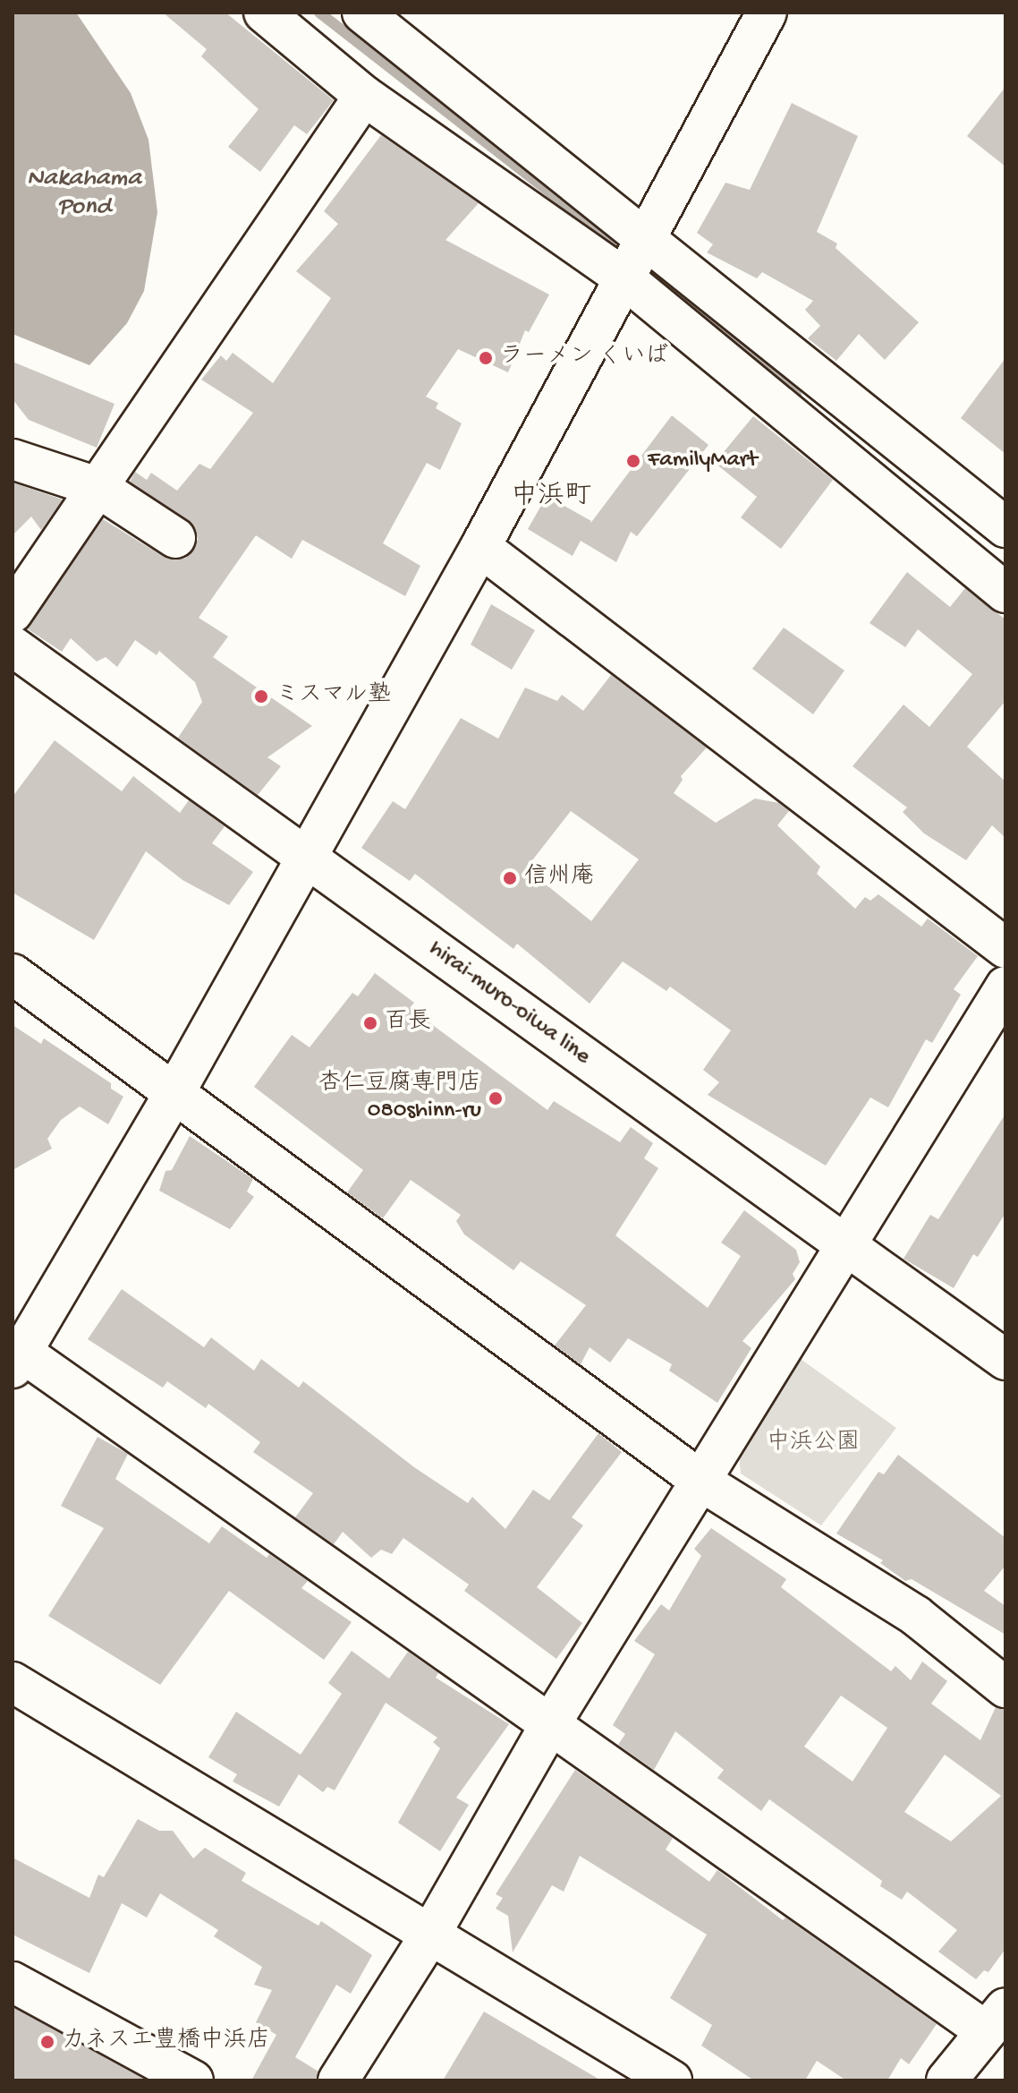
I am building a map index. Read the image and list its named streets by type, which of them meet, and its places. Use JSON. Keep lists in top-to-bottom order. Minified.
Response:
{"streets":{"street":["hirai-muro-oiwa line"]},"districts":["中浜町"],"water":["Nakahama Pond"],"parks":["中浜公園"],"places":["ラーメン くいば","FamilyMart","ミスマル塾","信州庵","百長","杏仁豆腐専門店 080shinn-ru","カネスエ豊橋中浜店"]}
